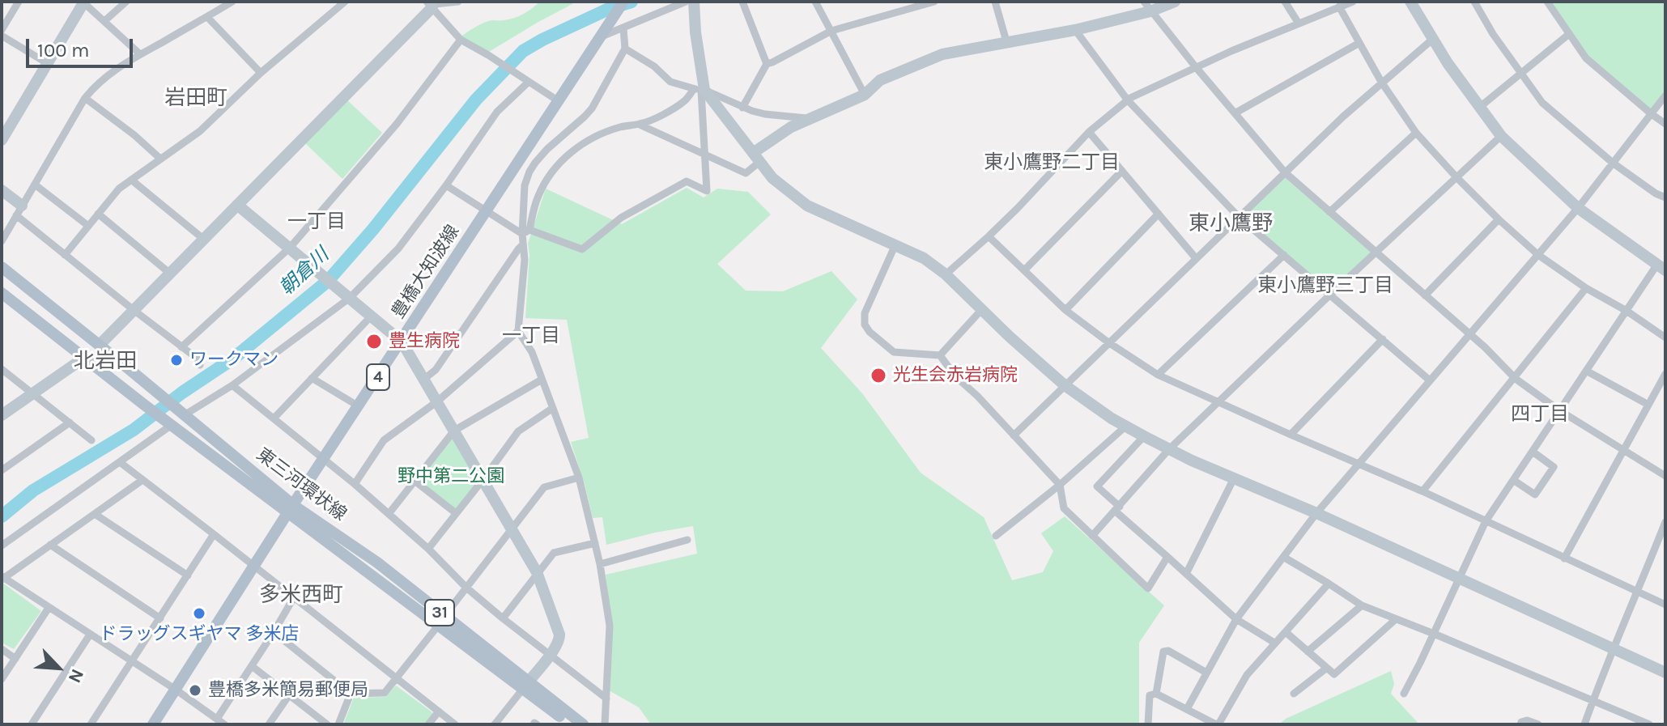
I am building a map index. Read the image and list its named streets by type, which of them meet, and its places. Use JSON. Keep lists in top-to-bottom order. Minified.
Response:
{"streets":{"main road":["豊橋大知波線","4","東三河環状線","31"]},"crossings":[["豊橋大知波線","東三河環状線"]],"districts":["岩田町","東小鷹野二丁目","一丁目","東小鷹野","東小鷹野三丁目","一丁目","北岩田","四丁目","多米西町"],"water":["朝倉川"],"parks":["野中第二公園"],"places":["豊生病院","ワークマン","光生会赤岩病院","ドラッグスギヤマ 多米店","豊橋多米簡易郵便局"],"scale_bar":"100 m","north":"bottom right"}
